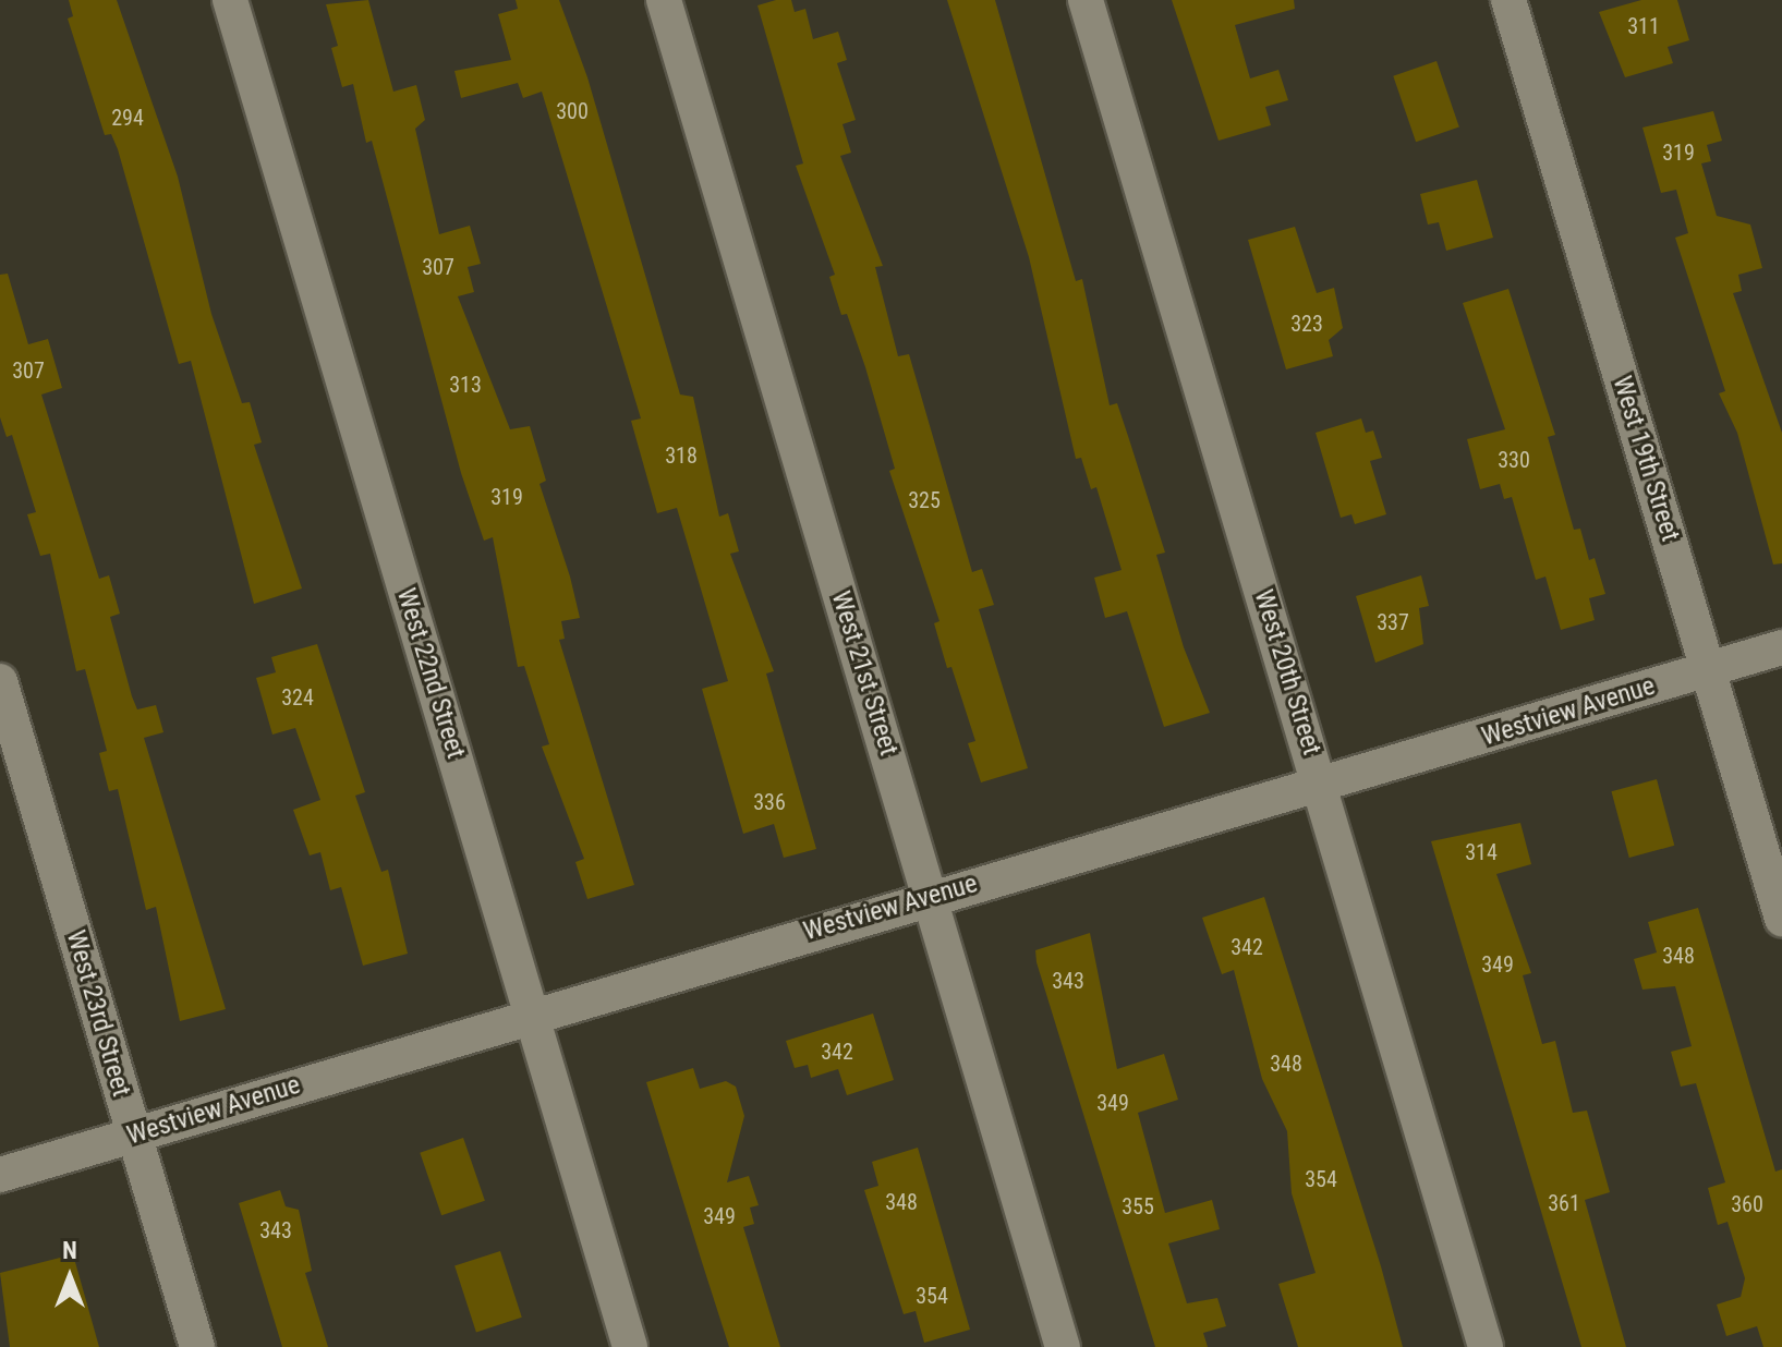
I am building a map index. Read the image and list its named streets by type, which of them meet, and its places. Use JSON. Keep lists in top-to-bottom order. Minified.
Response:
{"streets":{"street":["West 19th Street","West 20th Street","West 22nd Street","West 21st Street","Westview Avenue","West 23rd Street"]},"crossings":[["West 19th Street","Westview Avenue"],["West 20th Street","Westview Avenue"],["West 22nd Street","Westview Avenue"],["West 21st Street","Westview Avenue"],["Westview Avenue","West 23rd Street"]],"house_numbers":["311","300","294","319","307","323","307","313","318","330","319","325","337","324","336","314","342","348","349","343","342","348","349","354","348","361","360","355","349","343","354"],"north":"top"}
